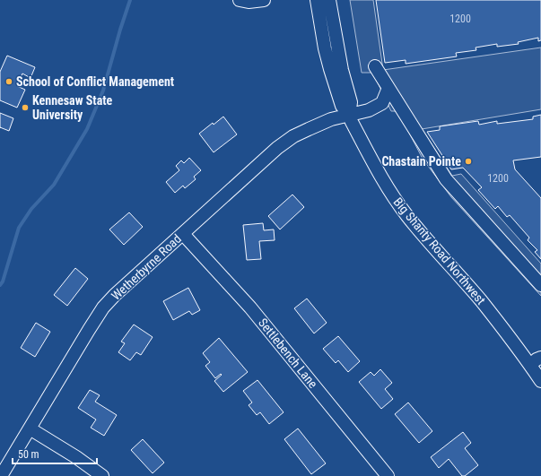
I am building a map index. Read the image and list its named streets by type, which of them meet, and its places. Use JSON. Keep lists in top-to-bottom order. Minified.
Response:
{"streets":{"street":["Big Shanty Road Northwest","Wetherbyrne Road","Settlebench Lane"]},"crossings":[["Big Shanty Road Northwest","Wetherbyrne Road"],["Wetherbyrne Road","Settlebench Lane"]],"places":["School of Conflict Management","Kennesaw State University","Chastain Pointe"],"house_numbers":["1200","1200"],"scale_bar":"50 m"}
